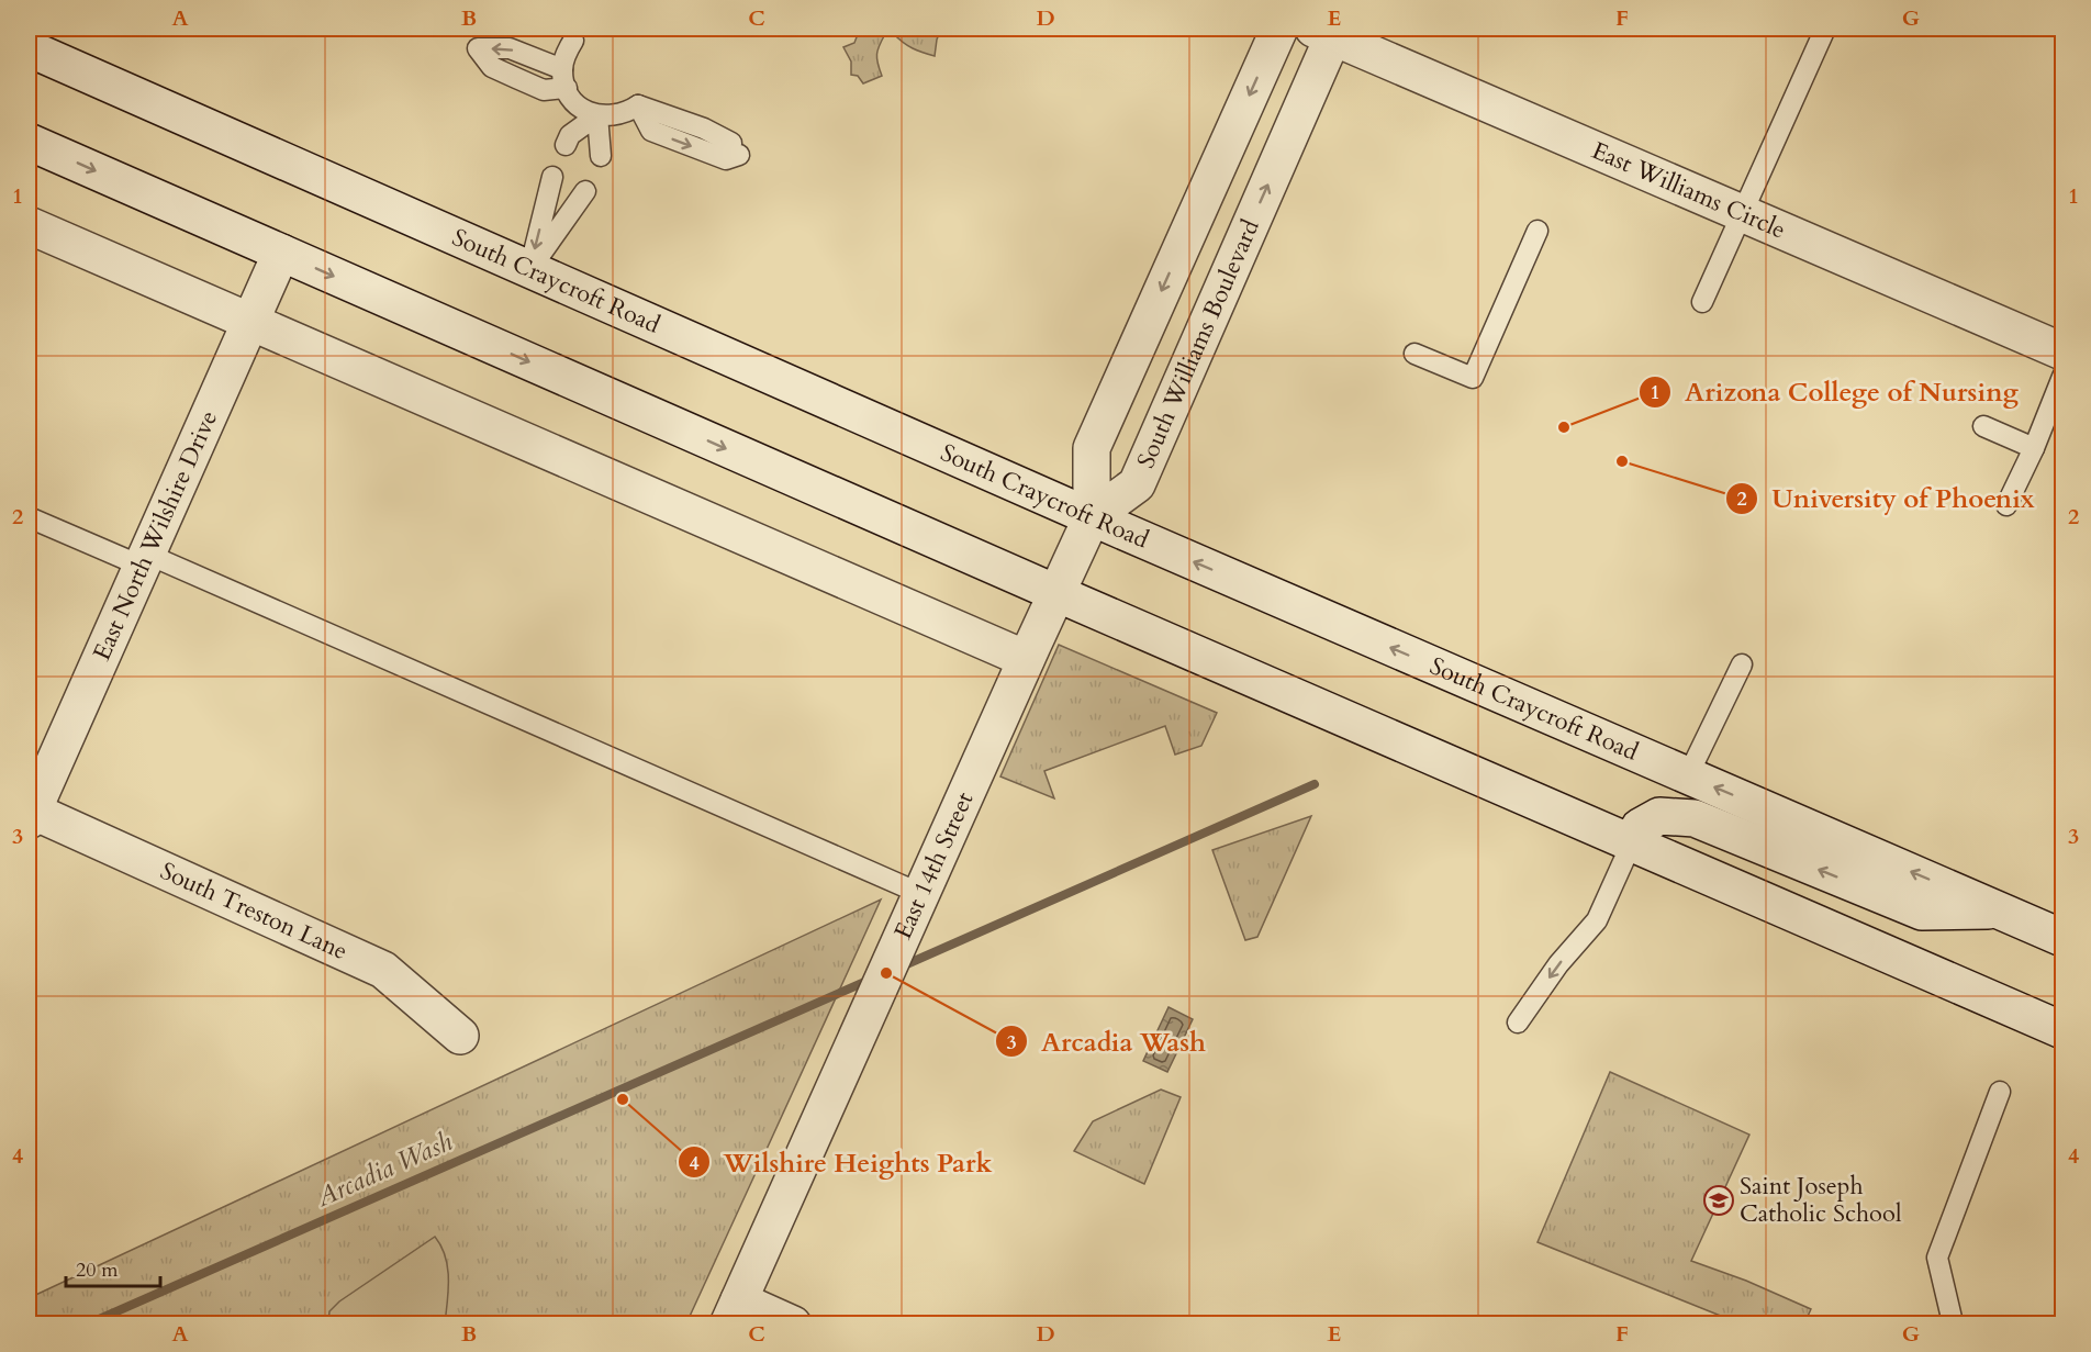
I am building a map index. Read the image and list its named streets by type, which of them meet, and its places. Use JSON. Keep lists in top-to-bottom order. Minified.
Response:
{"streets":{"street":["East Williams Circle","South Craycroft Road","South Williams Boulevard","East North Wilshire Drive","East 14th Street","South Treston Lane"]},"crossings":[["East Williams Circle","South Williams Boulevard"],["South Craycroft Road","South Williams Boulevard"],["South Craycroft Road","East 14th Street"],["South Williams Boulevard","East 14th Street"],["East North Wilshire Drive","South Treston Lane"]],"water":["Arcadia Wash"],"places":{"other":["Arizona College of Nursing","University of Phoenix","Arcadia Wash","Wilshire Heights Park"],"school or university":["Saint Joseph Catholic School"]},"scale_bar":"20 m","grid":{"columns":["A","B","C","D","E","F","G"],"rows":["1","2","3","4"]}}
